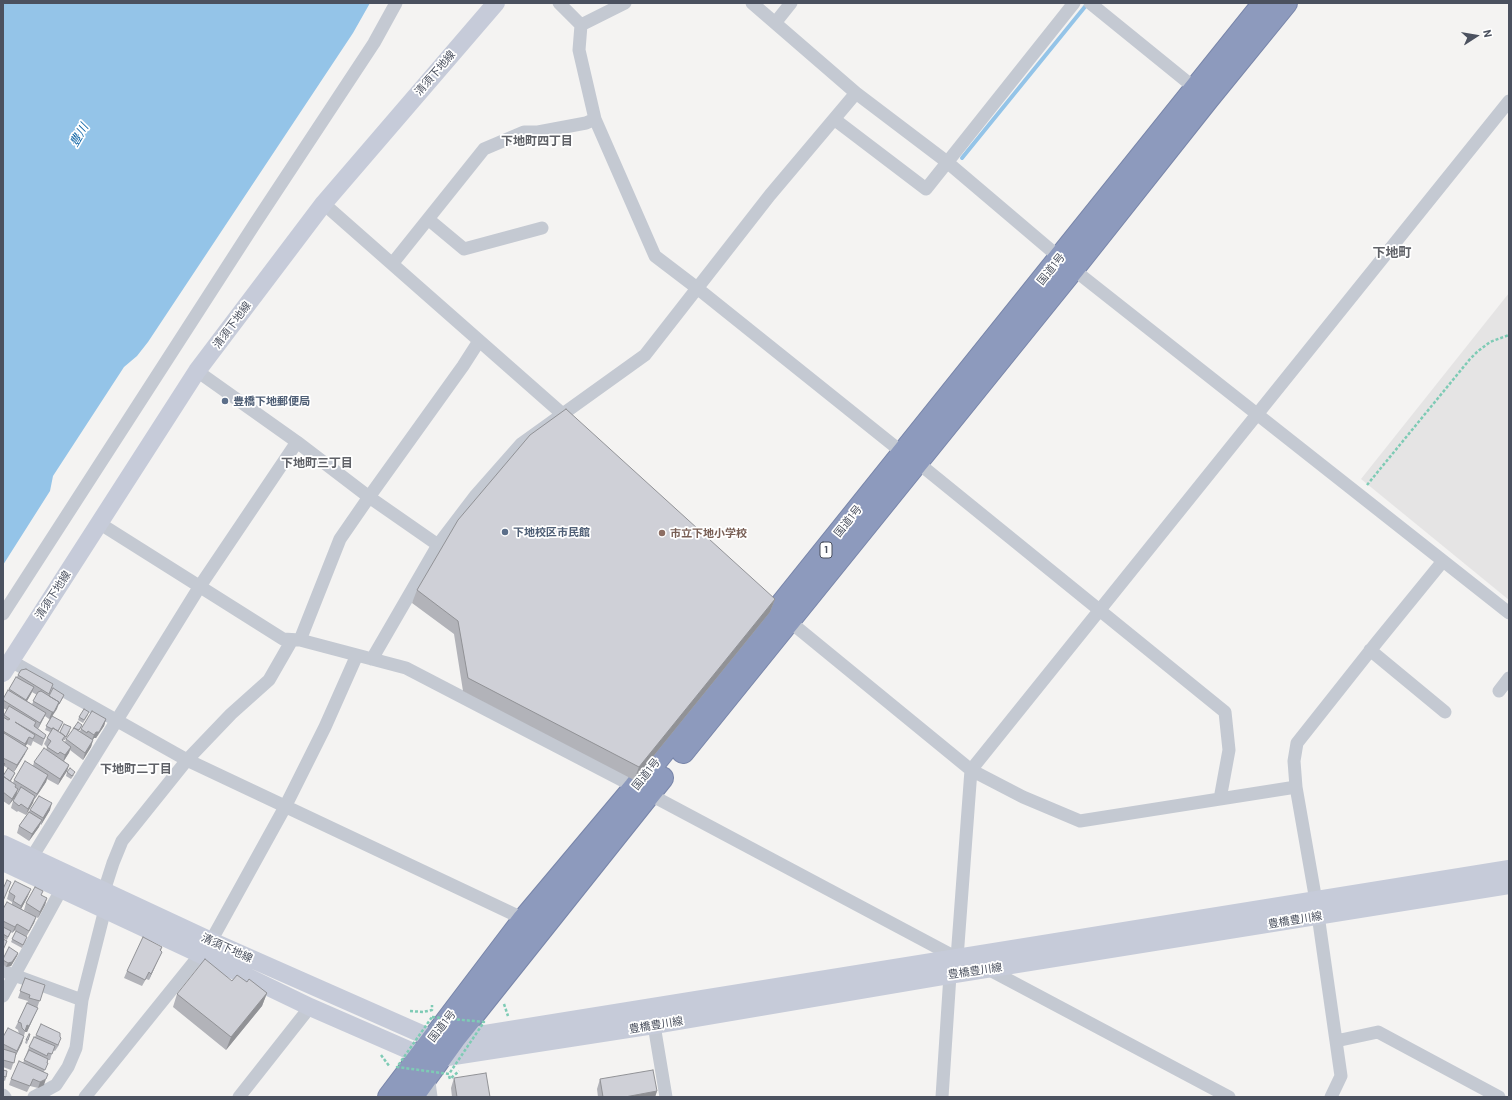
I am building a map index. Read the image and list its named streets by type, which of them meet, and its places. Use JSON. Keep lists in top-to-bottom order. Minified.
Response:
{"streets":{"highway":["国道1号","1"],"main road":["清須下地線","豊橋豊川線"]},"crossings":[["清須下地線","国道1号"],["清須下地線","豊橋豊川線"],["国道1号","豊橋豊川線"]],"districts":["下地町四丁目","下地町","下地町三丁目","下地町二丁目"],"water":["豊川"],"places":["豊橋下地郵便局","下地校区市民館","市立下地小学校"],"north":"right"}
